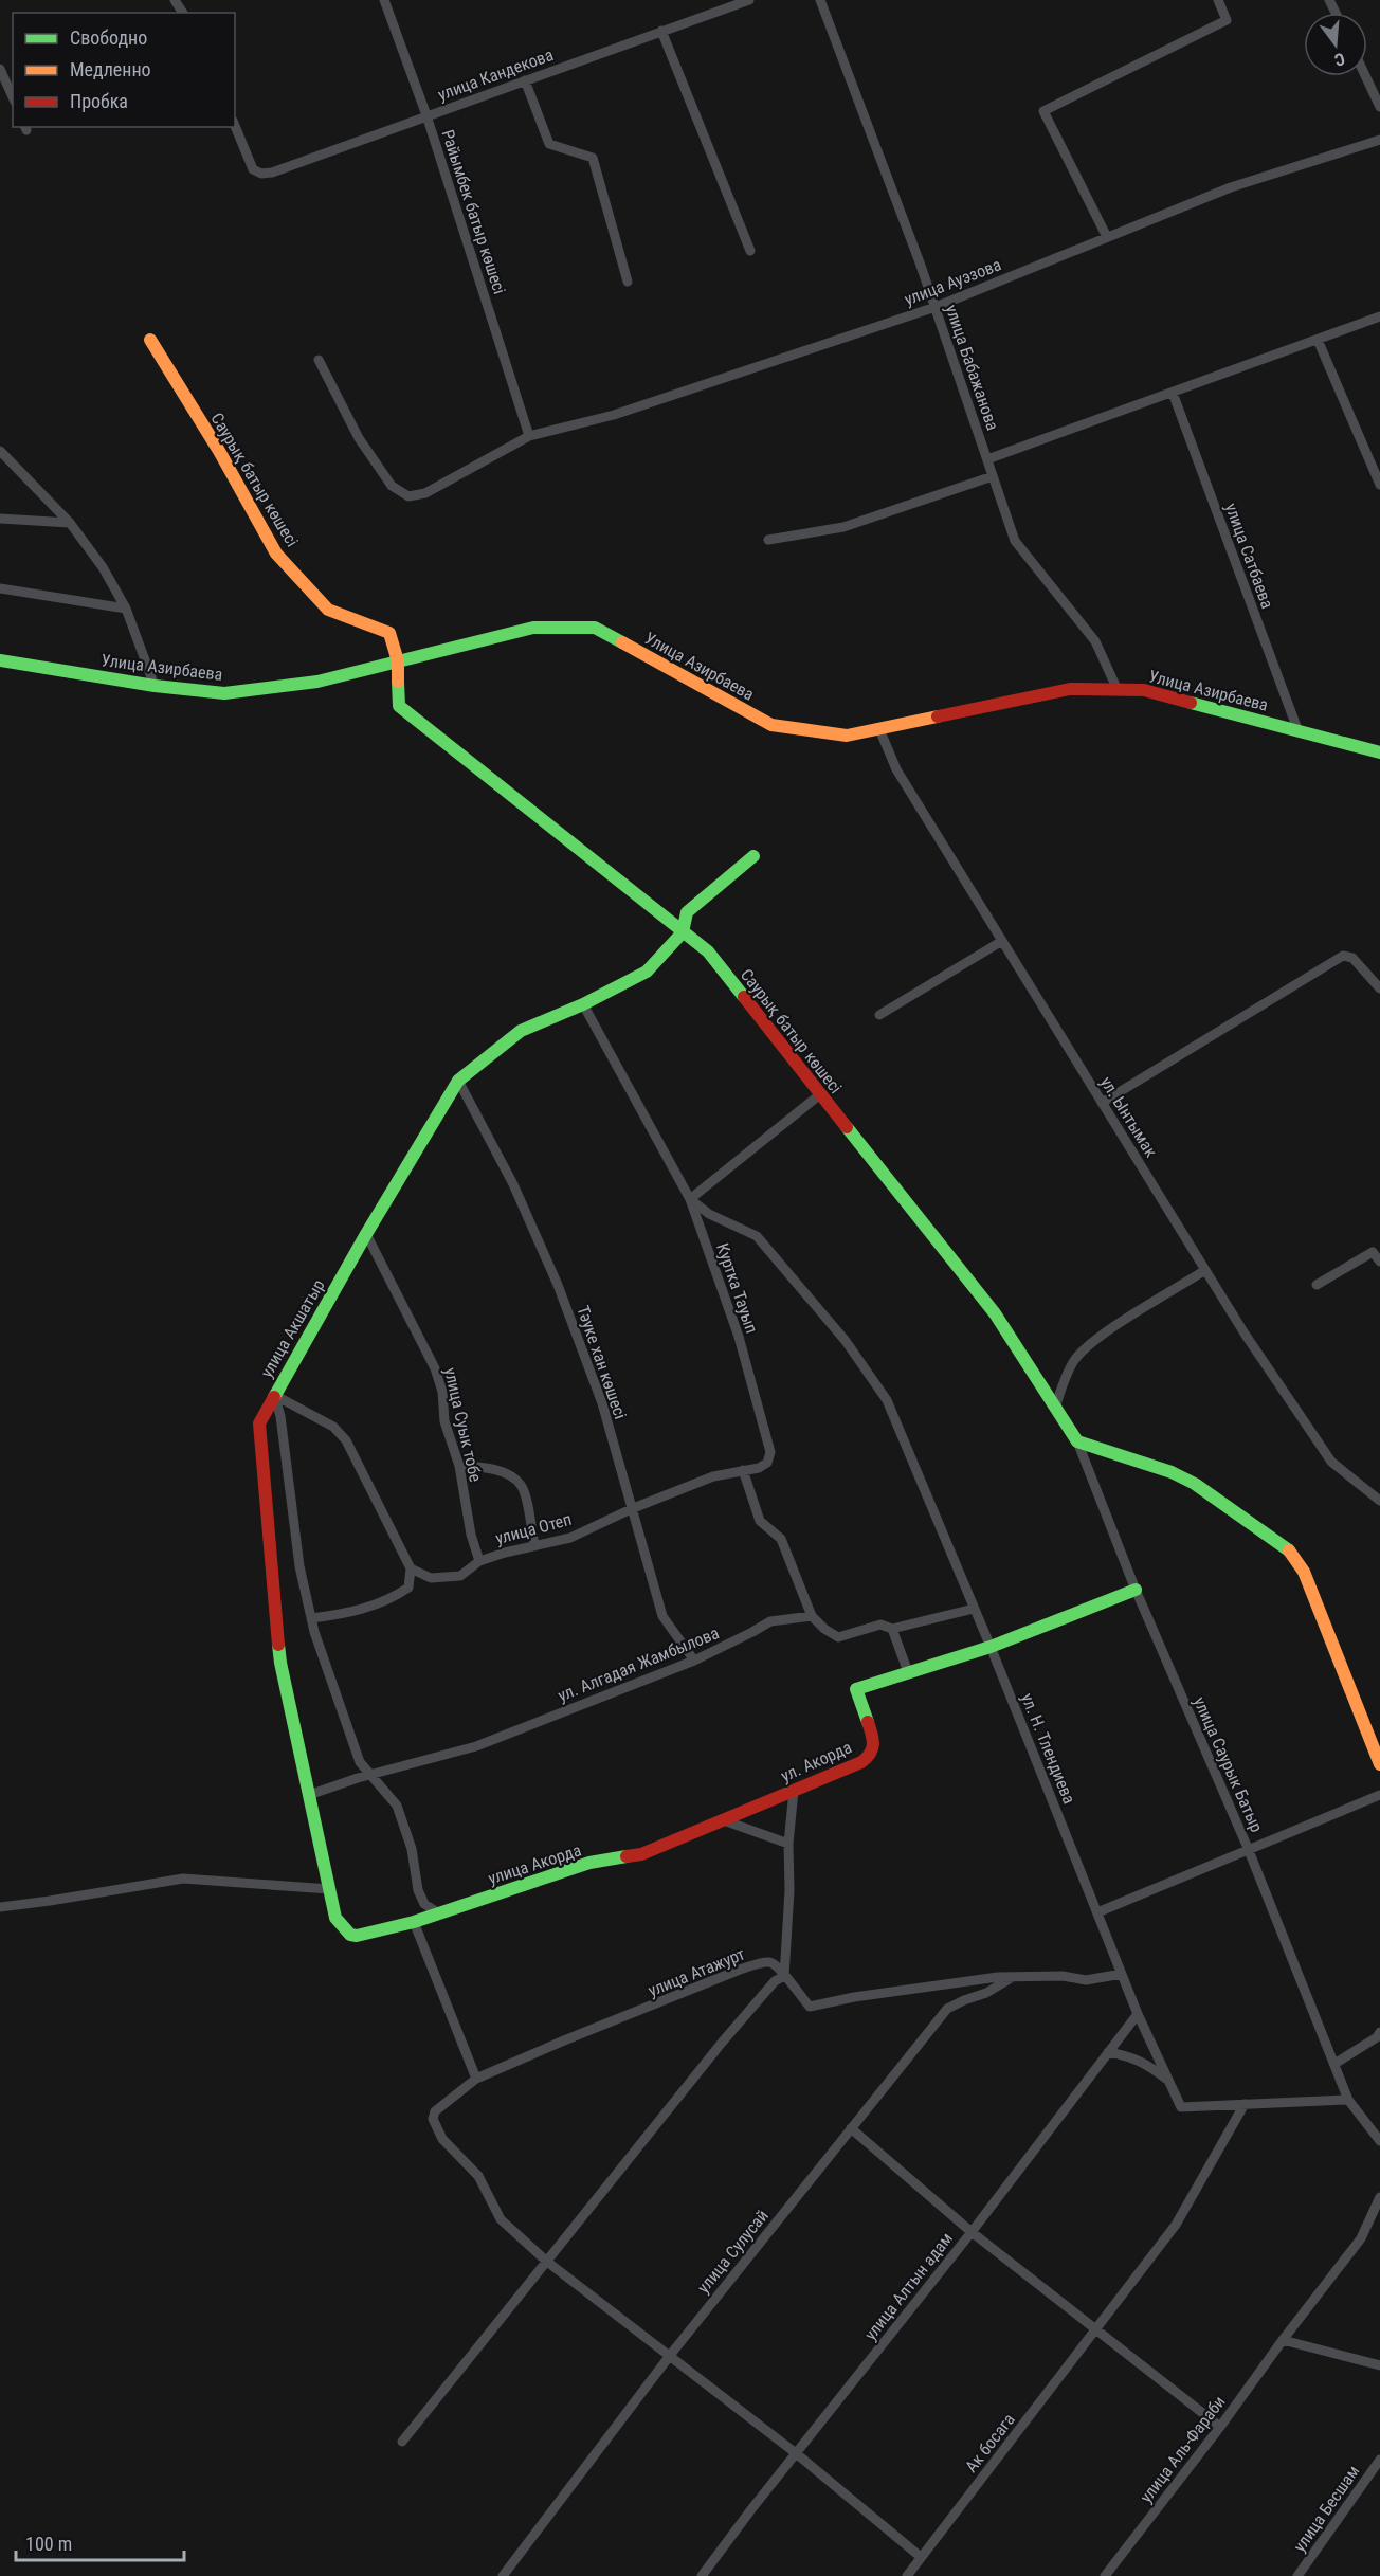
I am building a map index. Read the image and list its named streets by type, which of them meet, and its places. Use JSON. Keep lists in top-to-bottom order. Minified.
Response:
{"streets":{"street":["улица Кандекова","Райымбек батыр көшесі","улица Ауэзова","улица Бабажанова","Саурық батыр көшесі","улица Сатбаева","Улица Азирбаева","ул. Ынтымак","Куртка Тауып","улица Акшатыр","Тәуке хан көшесі","улица Суык тобе","улица Отеп","ул. Алгадая Жамбылова","ул. Н. Тлендиева","ул. Акорда","улица Саурык Батыр","улица Акорда","улица Атажурт","улица Сулусай","улица Алтын адам","Ак босага","улица Аль-Фараби","улица Бесшам"]},"crossings":[["улица Кандекова","Райымбек батыр көшесі"],["Райымбек батыр көшесі","улица Ауэзова"],["улица Ауэзова","улица Бабажанова"],["улица Бабажанова","Улица Азирбаева"],["Саурық батыр көшесі","Улица Азирбаева"],["Саурық батыр көшесі","улица Акшатыр"],["Саурық батыр көшесі","улица Саурык Батыр"],["улица Сатбаева","Улица Азирбаева"],["Улица Азирбаева","ул. Ынтымак"],["Куртка Тауып","улица Акшатыр"],["Куртка Тауып","Тәуке хан көшесі"],["Куртка Тауып","улица Отеп"],["Куртка Тауып","ул. Н. Тлендиева"],["улица Акшатыр","Тәуке хан көшесі"],["улица Акшатыр","улица Суык тобе"],["улица Акшатыр","ул. Алгадая Жамбылова"],["улица Акшатыр","улица Акорда"],["Тәуке хан көшесі","улица Отеп"],["Тәуке хан көшесі","ул. Алгадая Жамбылова"],["улица Суык тобе","улица Отеп"],["ул. Н. Тлендиева","ул. Акорда"],["ул. Н. Тлендиева","улица Атажурт"],["ул. Н. Тлендиева","улица Алтын адам"],["ул. Н. Тлендиева","Ак босага"],["ул. Акорда","улица Саурык Батыр"],["ул. Акорда","улица Акорда"],["улица Атажурт","улица Сулусай"]],"legend":["Свободно","Медленно","Пробка"],"scale_bar":"100 m","north":"bottom"}
